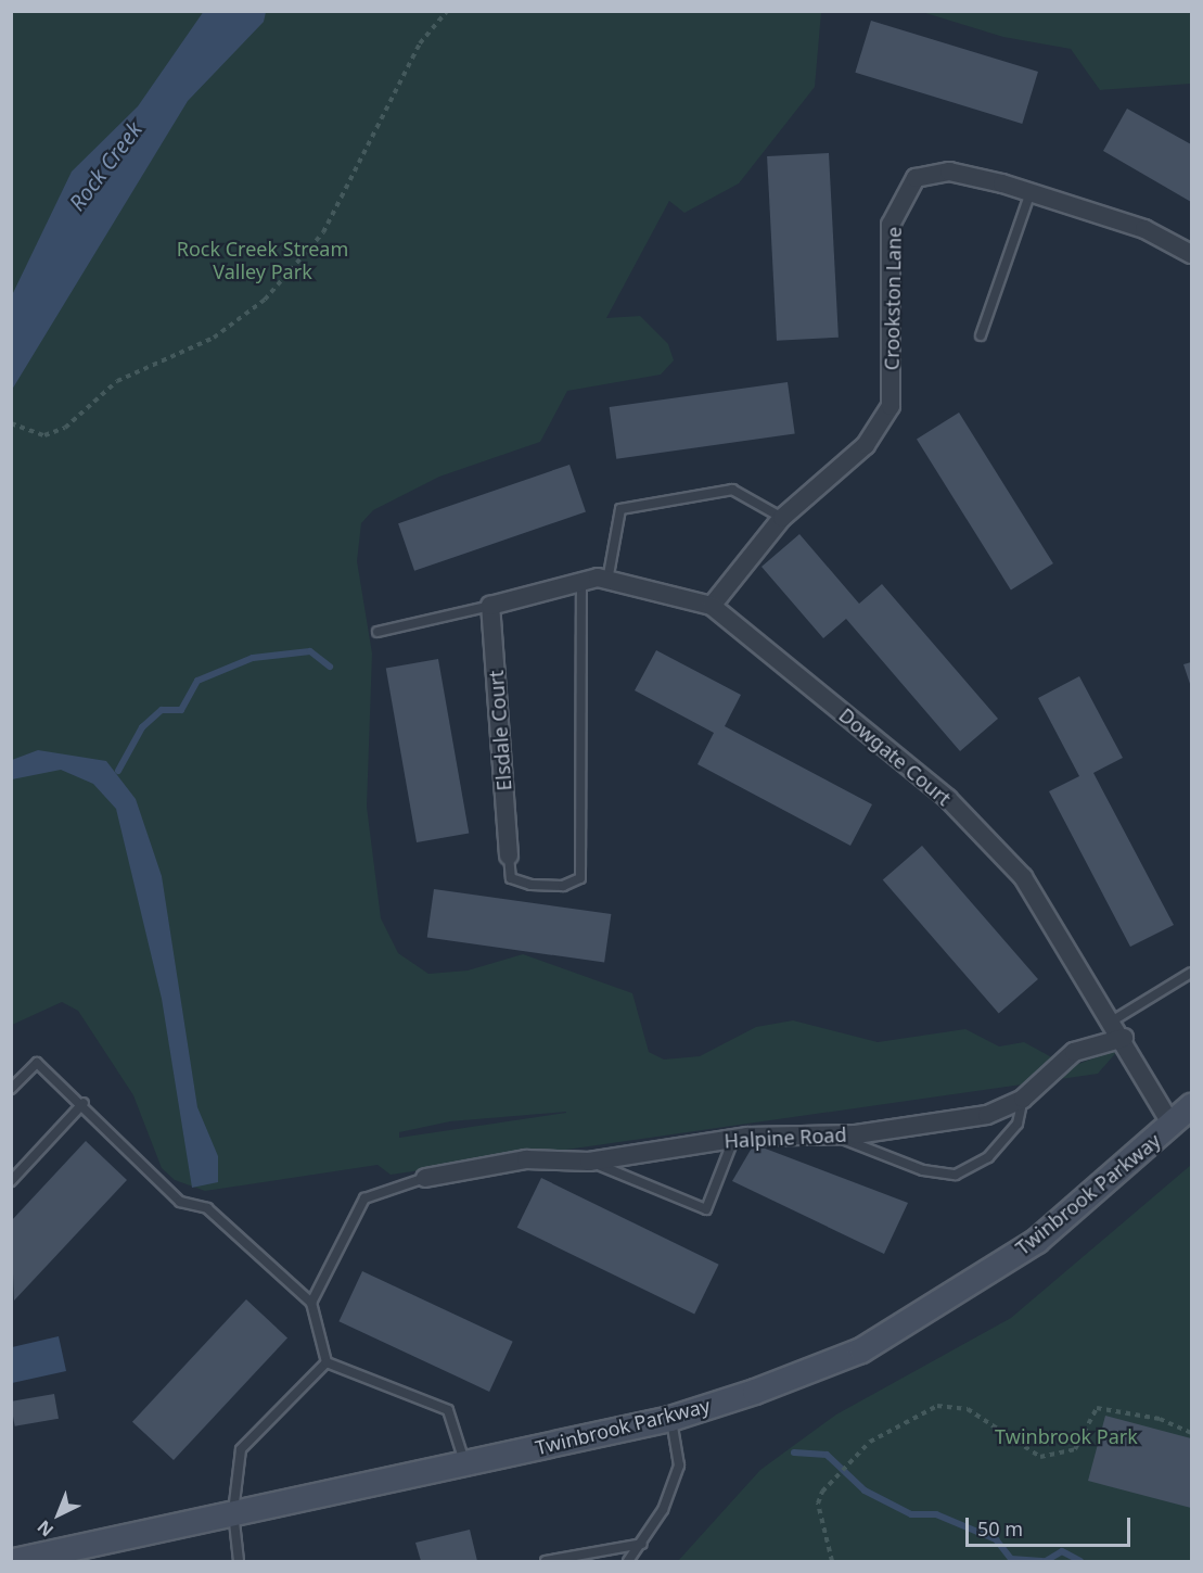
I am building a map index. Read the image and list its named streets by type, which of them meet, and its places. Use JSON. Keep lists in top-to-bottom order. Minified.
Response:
{"streets":{"main road":["Twinbrook Parkway"],"street":["Crookston Lane","Elsdale Court","Dowgate Court","Halpine Road"]},"crossings":[["Crookston Lane","Dowgate Court"],["Elsdale Court","Dowgate Court"],["Dowgate Court","Halpine Road"],["Dowgate Court","Twinbrook Parkway"]],"water":["Rock Creek"],"parks":["Rock Creek Stream Valley Park","Twinbrook Park"],"scale_bar":"50 m","north":"bottom left"}
